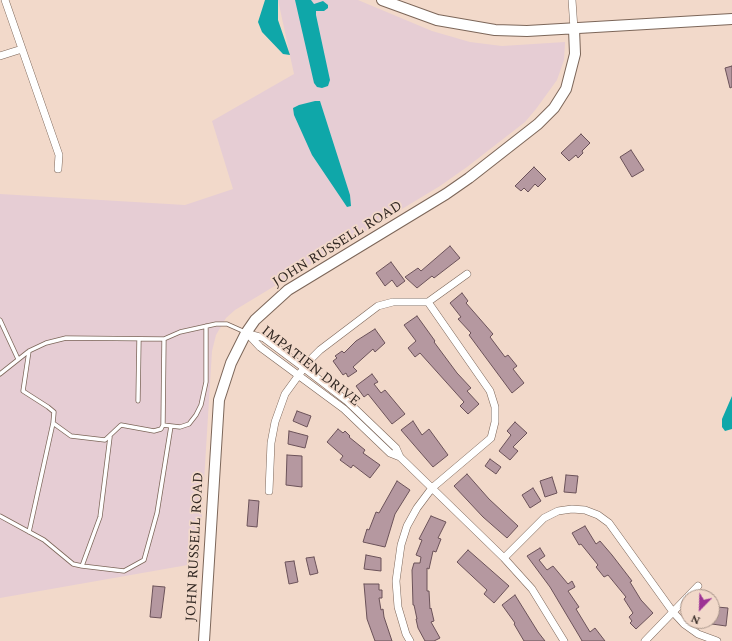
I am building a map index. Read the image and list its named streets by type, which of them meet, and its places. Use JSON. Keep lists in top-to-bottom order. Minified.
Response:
{"streets":{"street":["JOHN RUSSELL ROAD","IMPATIEN DRIVE"]},"crossings":[["JOHN RUSSELL ROAD","IMPATIEN DRIVE"]],"north":"bottom left"}
